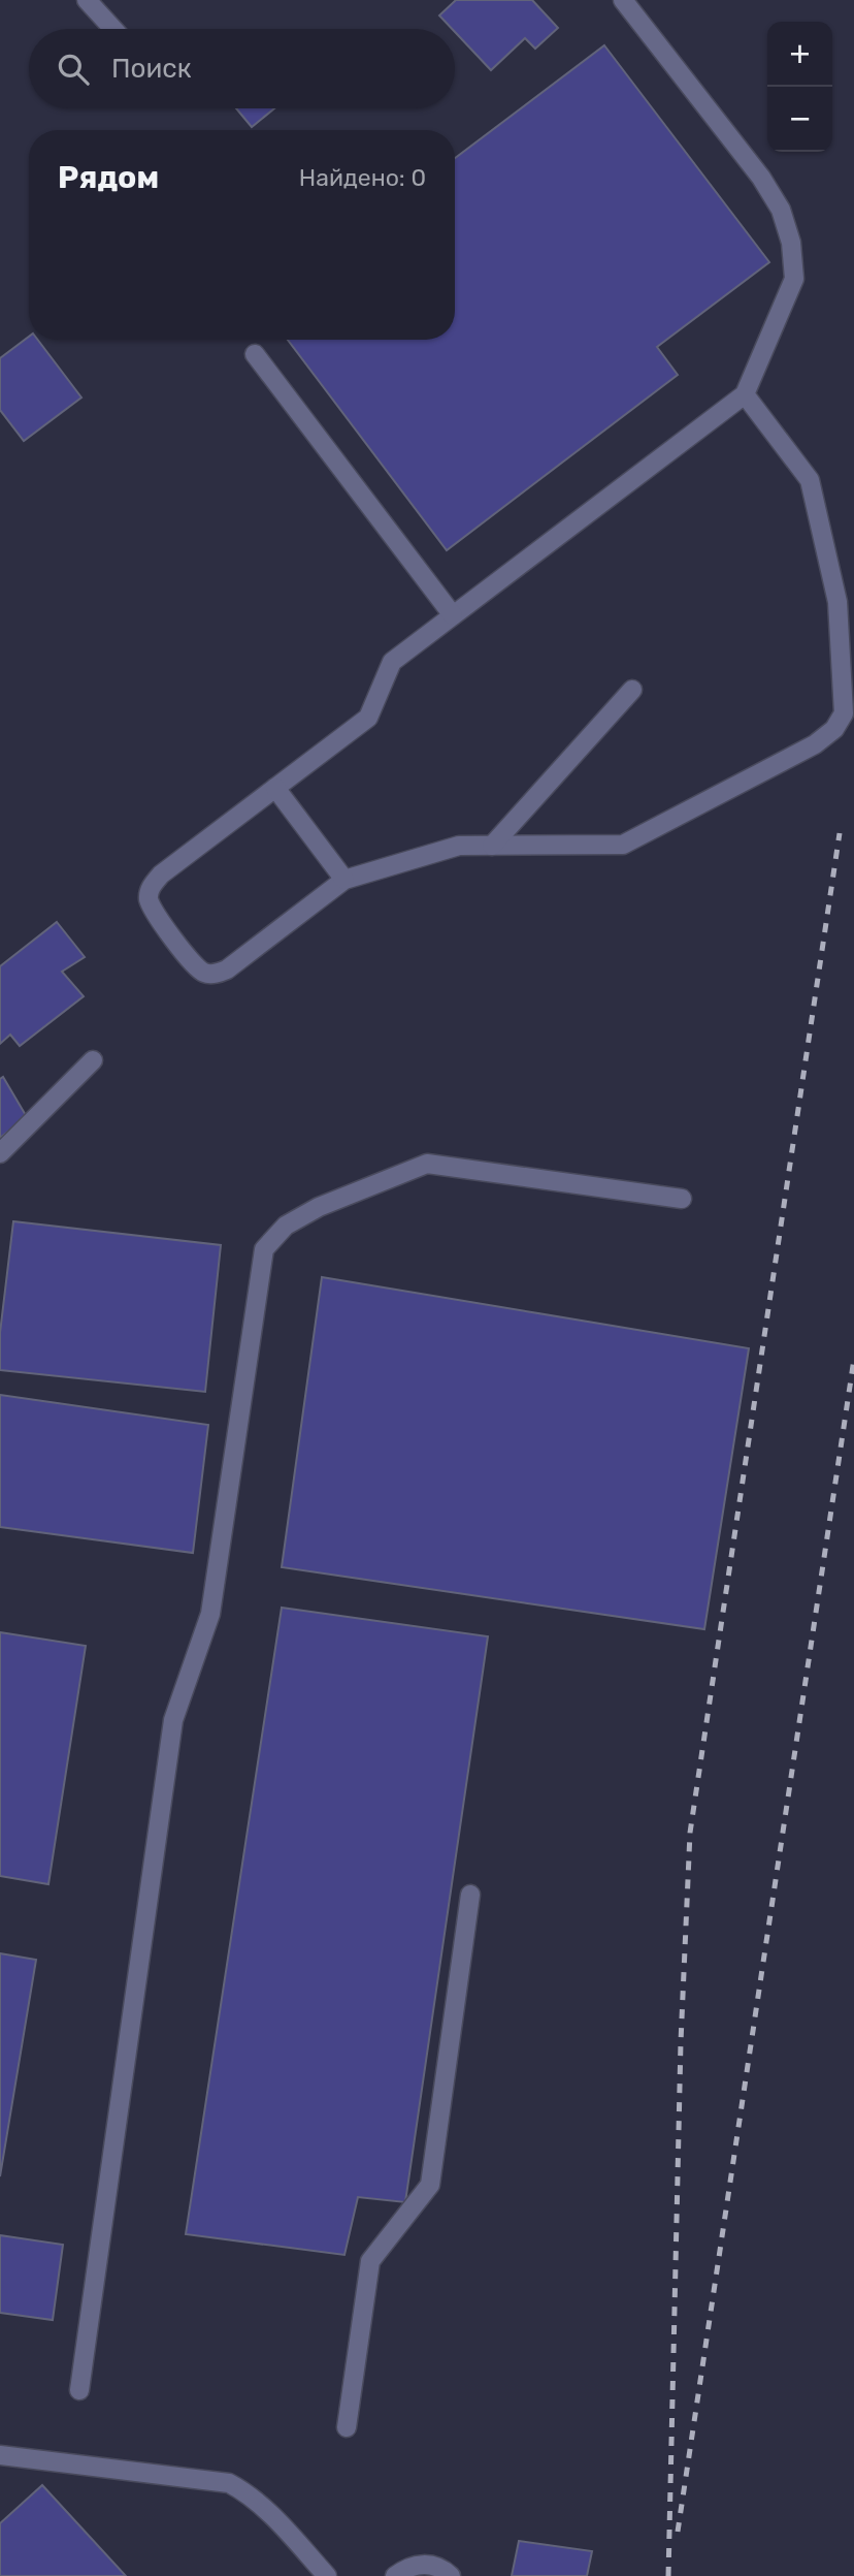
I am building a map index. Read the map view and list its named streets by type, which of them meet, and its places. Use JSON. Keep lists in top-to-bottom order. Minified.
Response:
{"page":{"map_buttons":["+","−"],"search":"Поиск","heading":["Рядом","Найдено: 0"]}}
